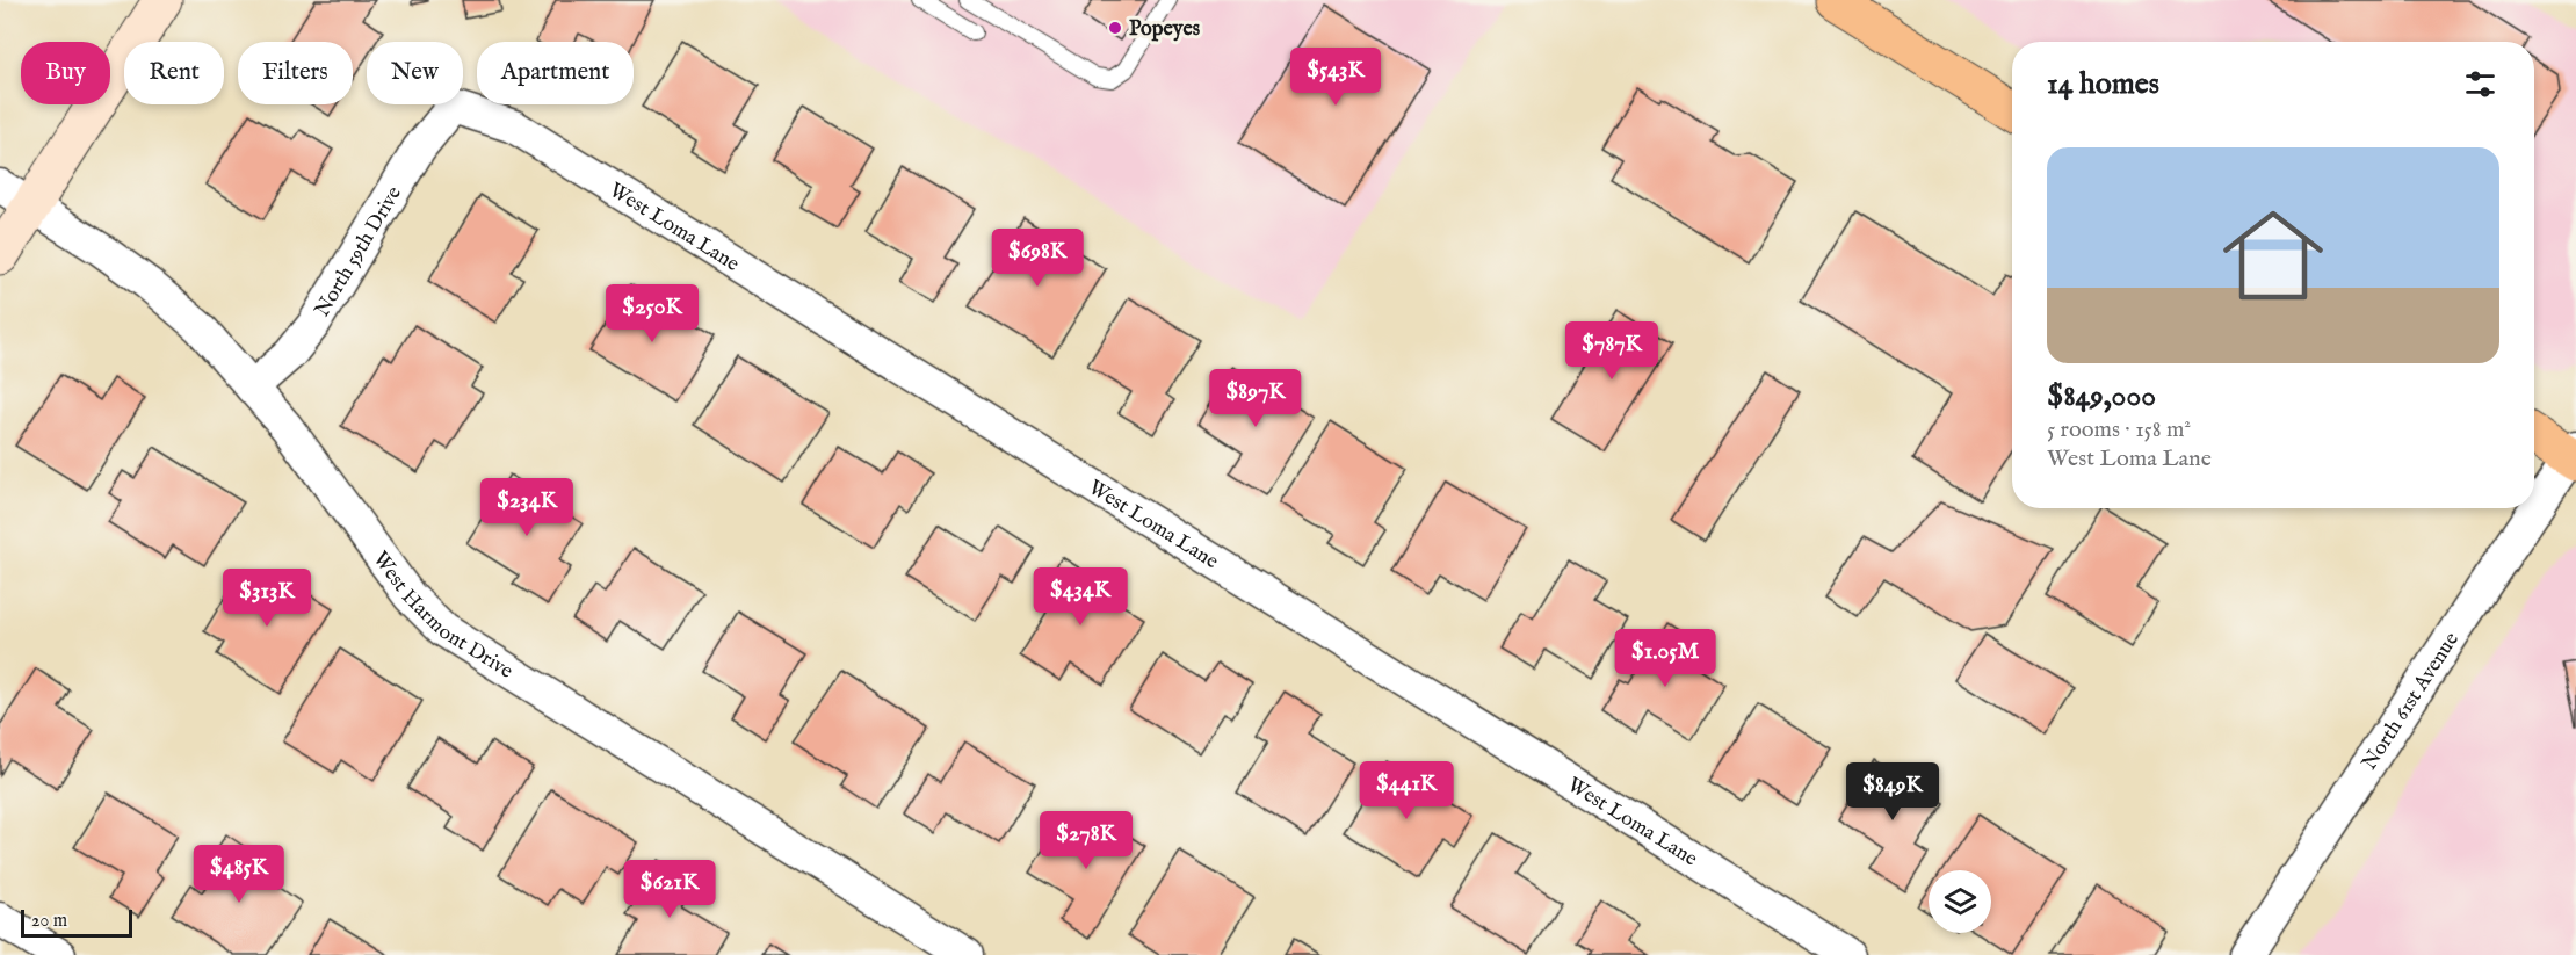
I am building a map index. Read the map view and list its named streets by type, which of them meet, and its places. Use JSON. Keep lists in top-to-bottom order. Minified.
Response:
{"streets":{"street":["West Loma Lane","North 59th Drive","West Harmont Drive","North 61st Avenue"]},"crossings":[["West Loma Lane","North 59th Drive"],["North 59th Drive","West Harmont Drive"]],"places":["Popeyes"],"scale_bar":"20 m","page":{"chip":["Buy","Rent","Filters","New","Apartment"],"heading":"14 homes","price":["$543K","$698K","$250K","$787K","$897K","$234K","$434K","$313K","$1.05M","$441K","$849K","$278K","$485K","$621K"],"list":[{"name":"$849,000","note":"5 rooms · 158 m² · West Loma Lane"}],"scale":"20 m"}}
